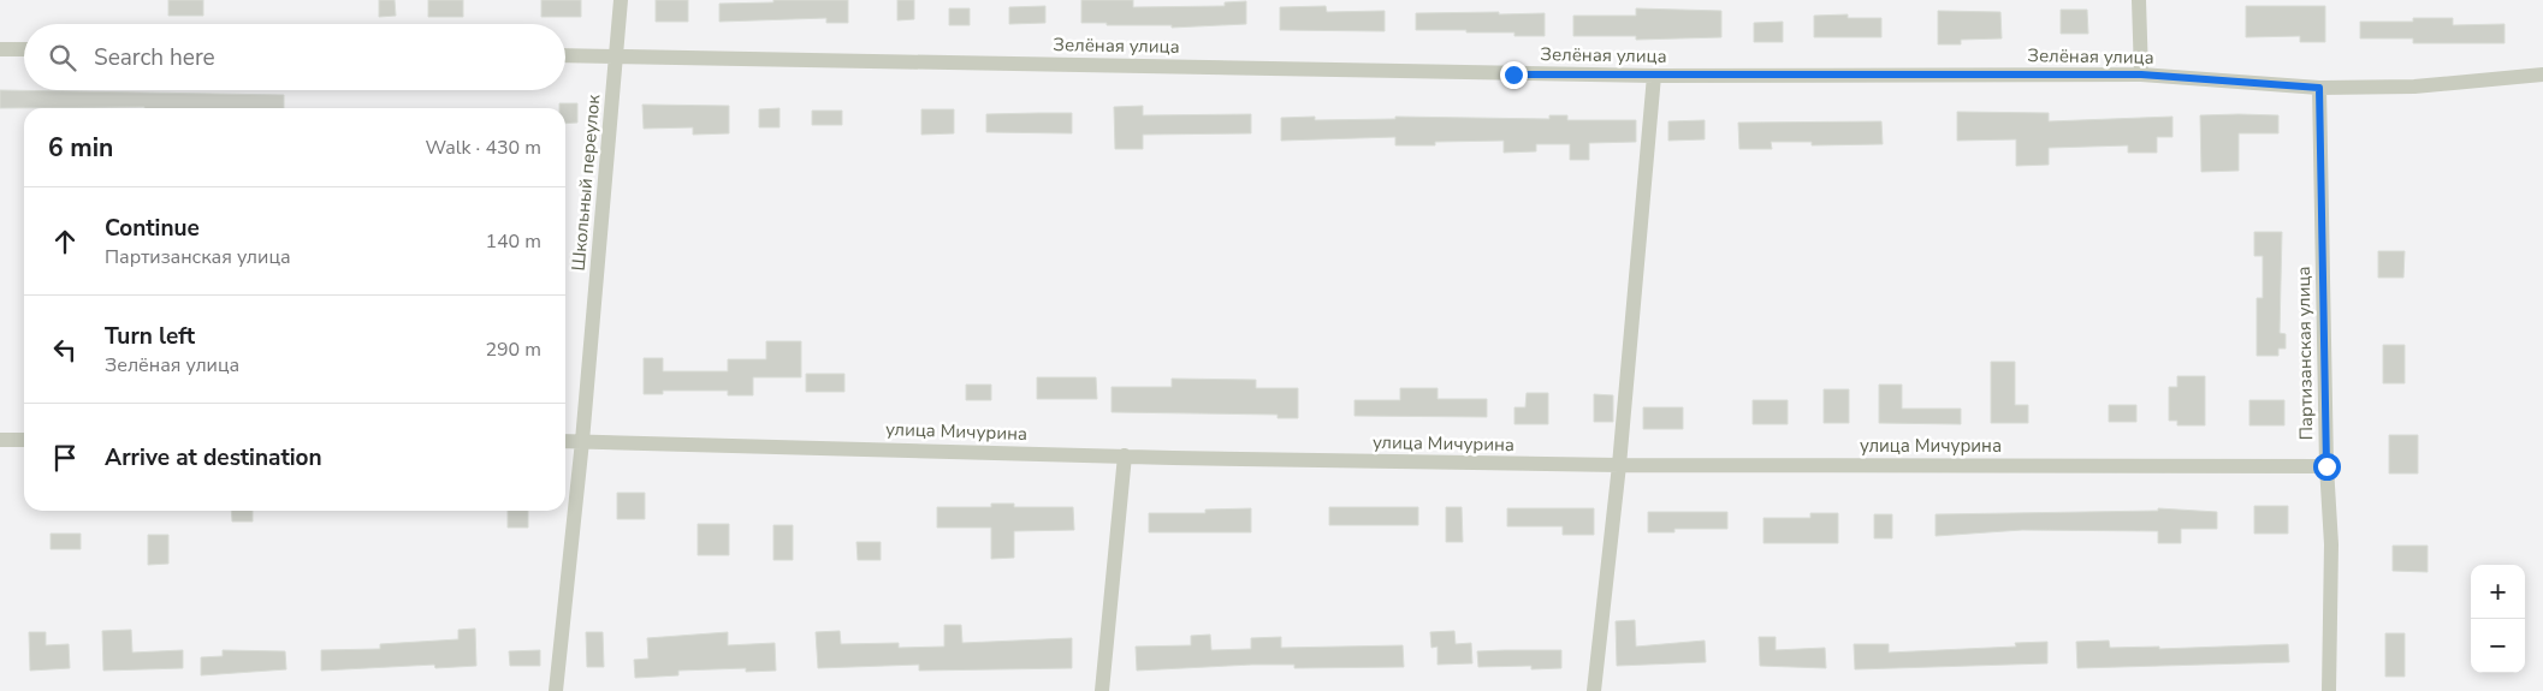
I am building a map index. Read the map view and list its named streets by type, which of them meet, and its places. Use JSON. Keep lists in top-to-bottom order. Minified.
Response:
{"streets":{"street":["Зелёная улица","Школьный переулок","Партизанская улица","улица Мичурина"]},"crossings":[["Зелёная улица","Школьный переулок"],["Зелёная улица","Партизанская улица"],["Школьный переулок","улица Мичурина"],["Партизанская улица","улица Мичурина"]],"page":{"search":"Search here","heading":["6 min","Walk · 430 m"],"list":[["Continue","Партизанская улица","140 m"],["Turn left","Зелёная улица","290 m"],"Arrive at destination"],"map_buttons":["+","−"]}}
